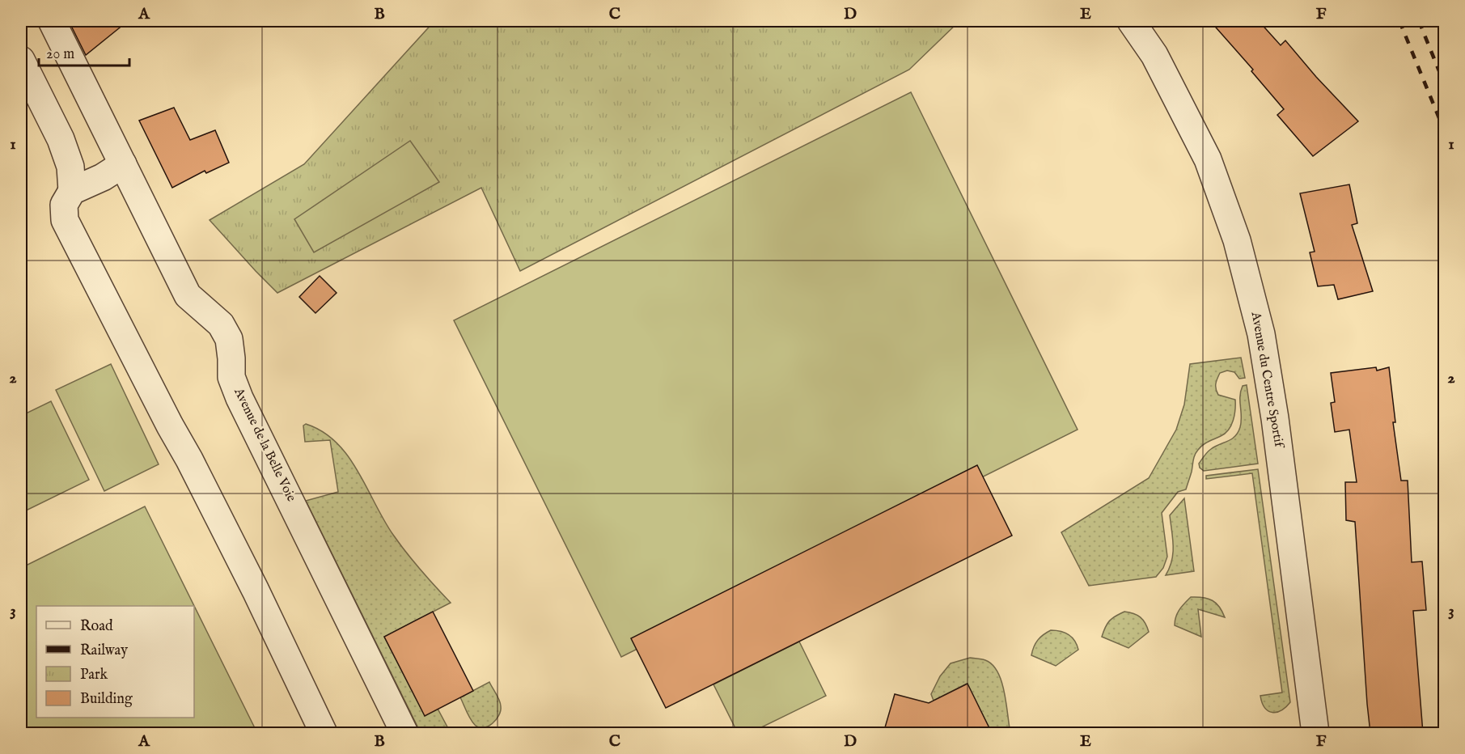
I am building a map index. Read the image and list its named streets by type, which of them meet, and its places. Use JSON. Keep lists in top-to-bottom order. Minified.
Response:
{"streets":{"street":["Avenue du Centre Sportif","Avenue de la Belle Voie"]},"legend":["Road","Railway","Park","Building"],"scale_bar":"20 m","grid":{"columns":["A","B","C","D","E","F"],"rows":["1","2","3"]}}
